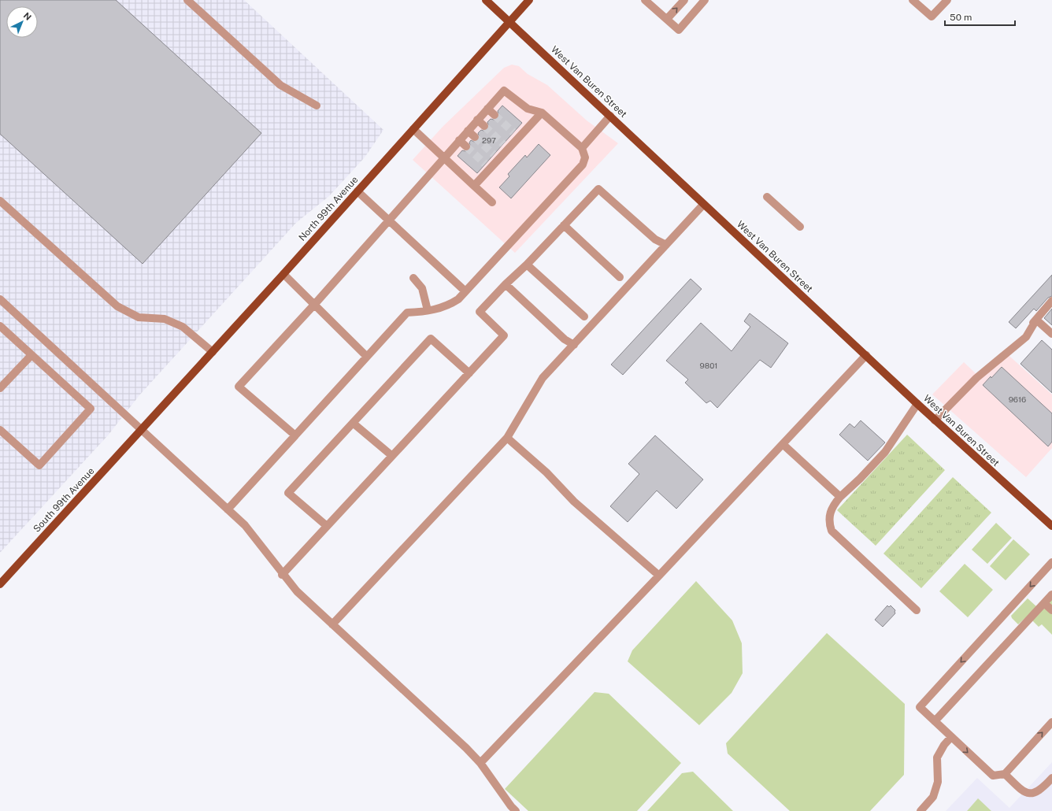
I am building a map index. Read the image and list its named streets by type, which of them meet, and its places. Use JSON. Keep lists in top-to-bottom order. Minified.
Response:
{"streets":{"main road":["West Van Buren Street","North 99th Avenue","South 99th Avenue"]},"crossings":[["West Van Buren Street","North 99th Avenue"],["North 99th Avenue","South 99th Avenue"]],"house_numbers":["297","9801","9616"],"scale_bar":"50 m","north":"top right"}
